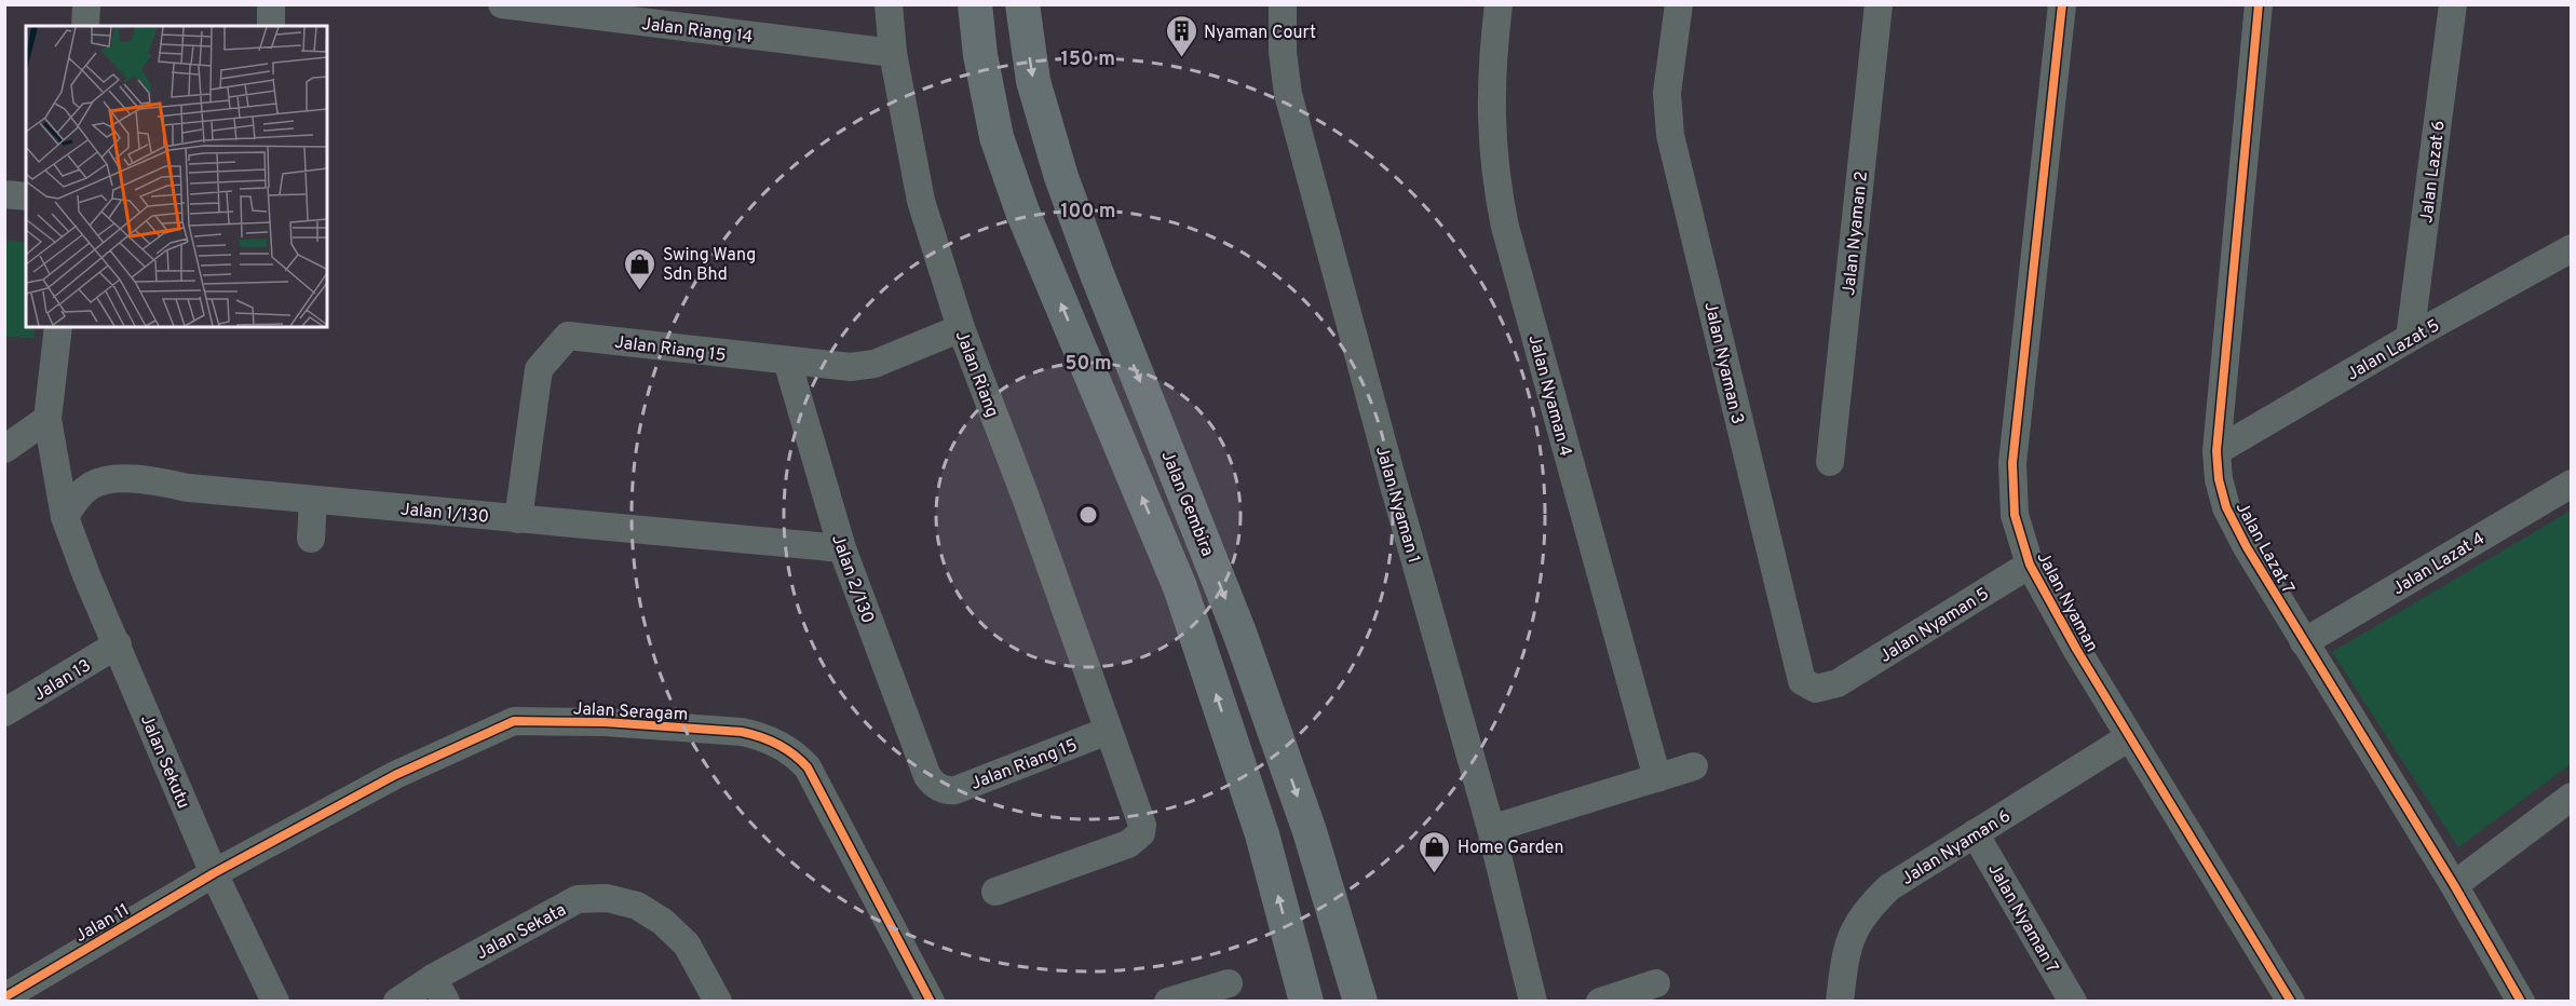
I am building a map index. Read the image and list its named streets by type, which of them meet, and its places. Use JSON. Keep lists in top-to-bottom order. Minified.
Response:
{"streets":{"main road":["Jalan Gembira"],"street":["Jalan Riang 14","Jalan Lazat 6","Jalan Nyaman 2","Jalan Riang 15","Jalan Lazat 5","Jalan Nyaman 3","Jalan Riang","Jalan Nyaman 4","Jalan Nyaman 1","Jalan 1/130","Jalan Lazat 7","Jalan Lazat 4","Jalan 2/130","Jalan Nyaman","Jalan Nyaman 5","Jalan 13","Jalan Seragam","Jalan Sekutu","Jalan Nyaman 6","Jalan Nyaman 7","Jalan 11","Jalan Sekata"]},"crossings":[["Jalan Riang 14","Jalan Riang"],["Jalan Lazat 6","Jalan Lazat 5"],["Jalan Riang 15","Jalan Riang"],["Jalan Riang 15","Jalan 1/130"],["Jalan Riang 15","Jalan 2/130"],["Jalan Lazat 5","Jalan Lazat 7"],["Jalan Nyaman 3","Jalan Nyaman 5"],["Jalan 1/130","Jalan 2/130"],["Jalan 1/130","Jalan Sekutu"],["Jalan Lazat 7","Jalan Lazat 4"],["Jalan Nyaman","Jalan Nyaman 5"],["Jalan Nyaman","Jalan Nyaman 6"],["Jalan 13","Jalan Sekutu"],["Jalan Seragam","Jalan Sekutu"],["Jalan Seragam","Jalan 11"],["Jalan Sekutu","Jalan 11"],["Jalan Nyaman 6","Jalan Nyaman 7"]],"places":{"building":["Nyaman Court"],"shop":["Swing Wang Sdn Bhd","Home Garden"]},"rings":["150 m","100 m","50 m"]}
